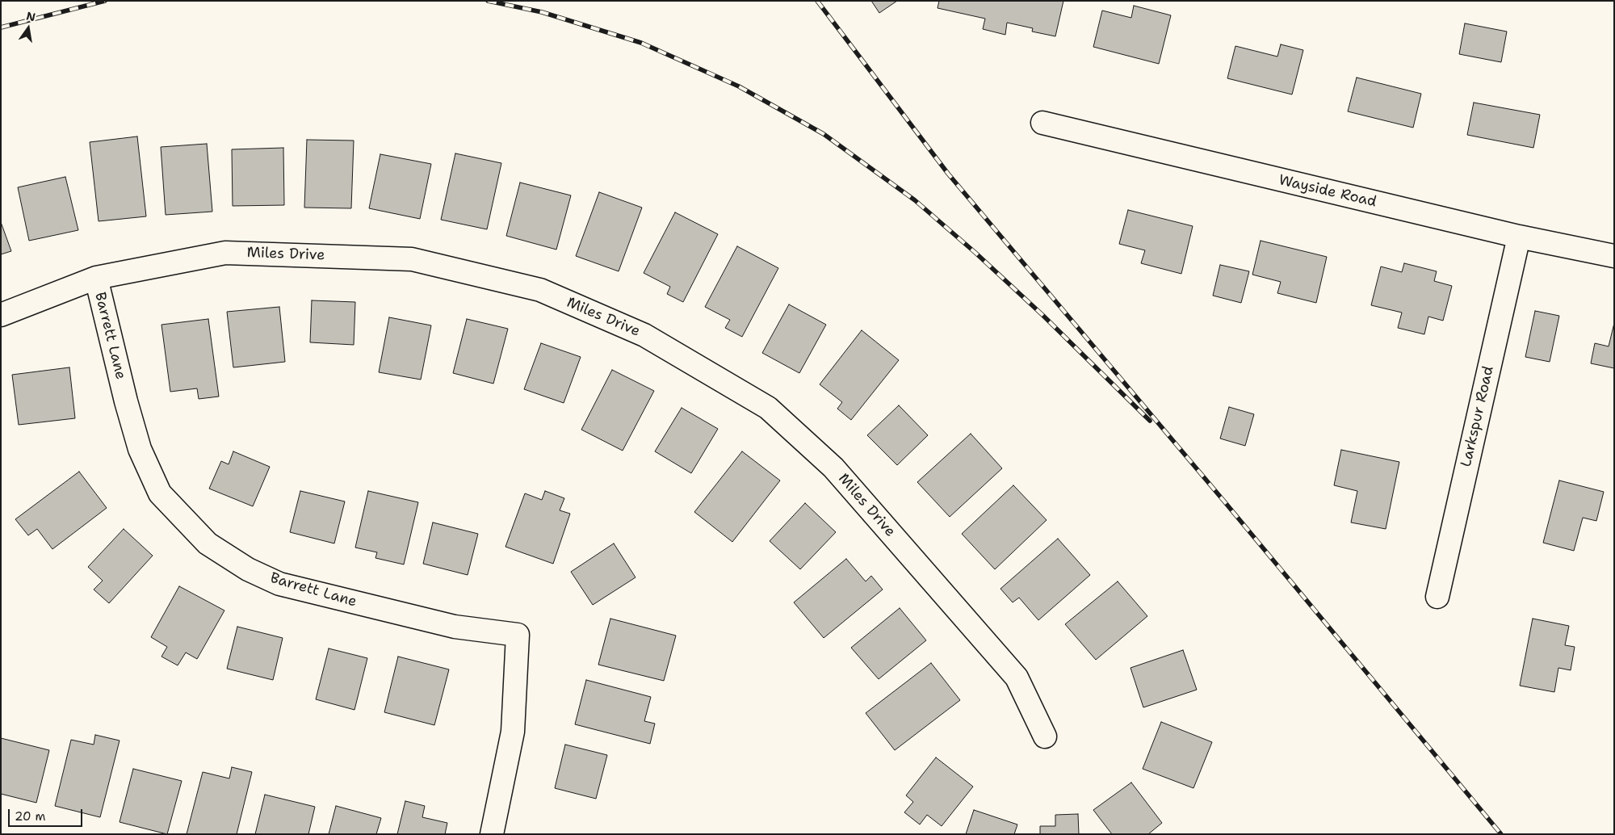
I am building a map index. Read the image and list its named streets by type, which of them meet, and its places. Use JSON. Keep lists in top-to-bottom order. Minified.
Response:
{"streets":{"street":["Wayside Road","Miles Drive","Barrett Lane","Larkspur Road"]},"crossings":[["Wayside Road","Larkspur Road"],["Miles Drive","Barrett Lane"]],"scale_bar":"20 m","north":"top"}
